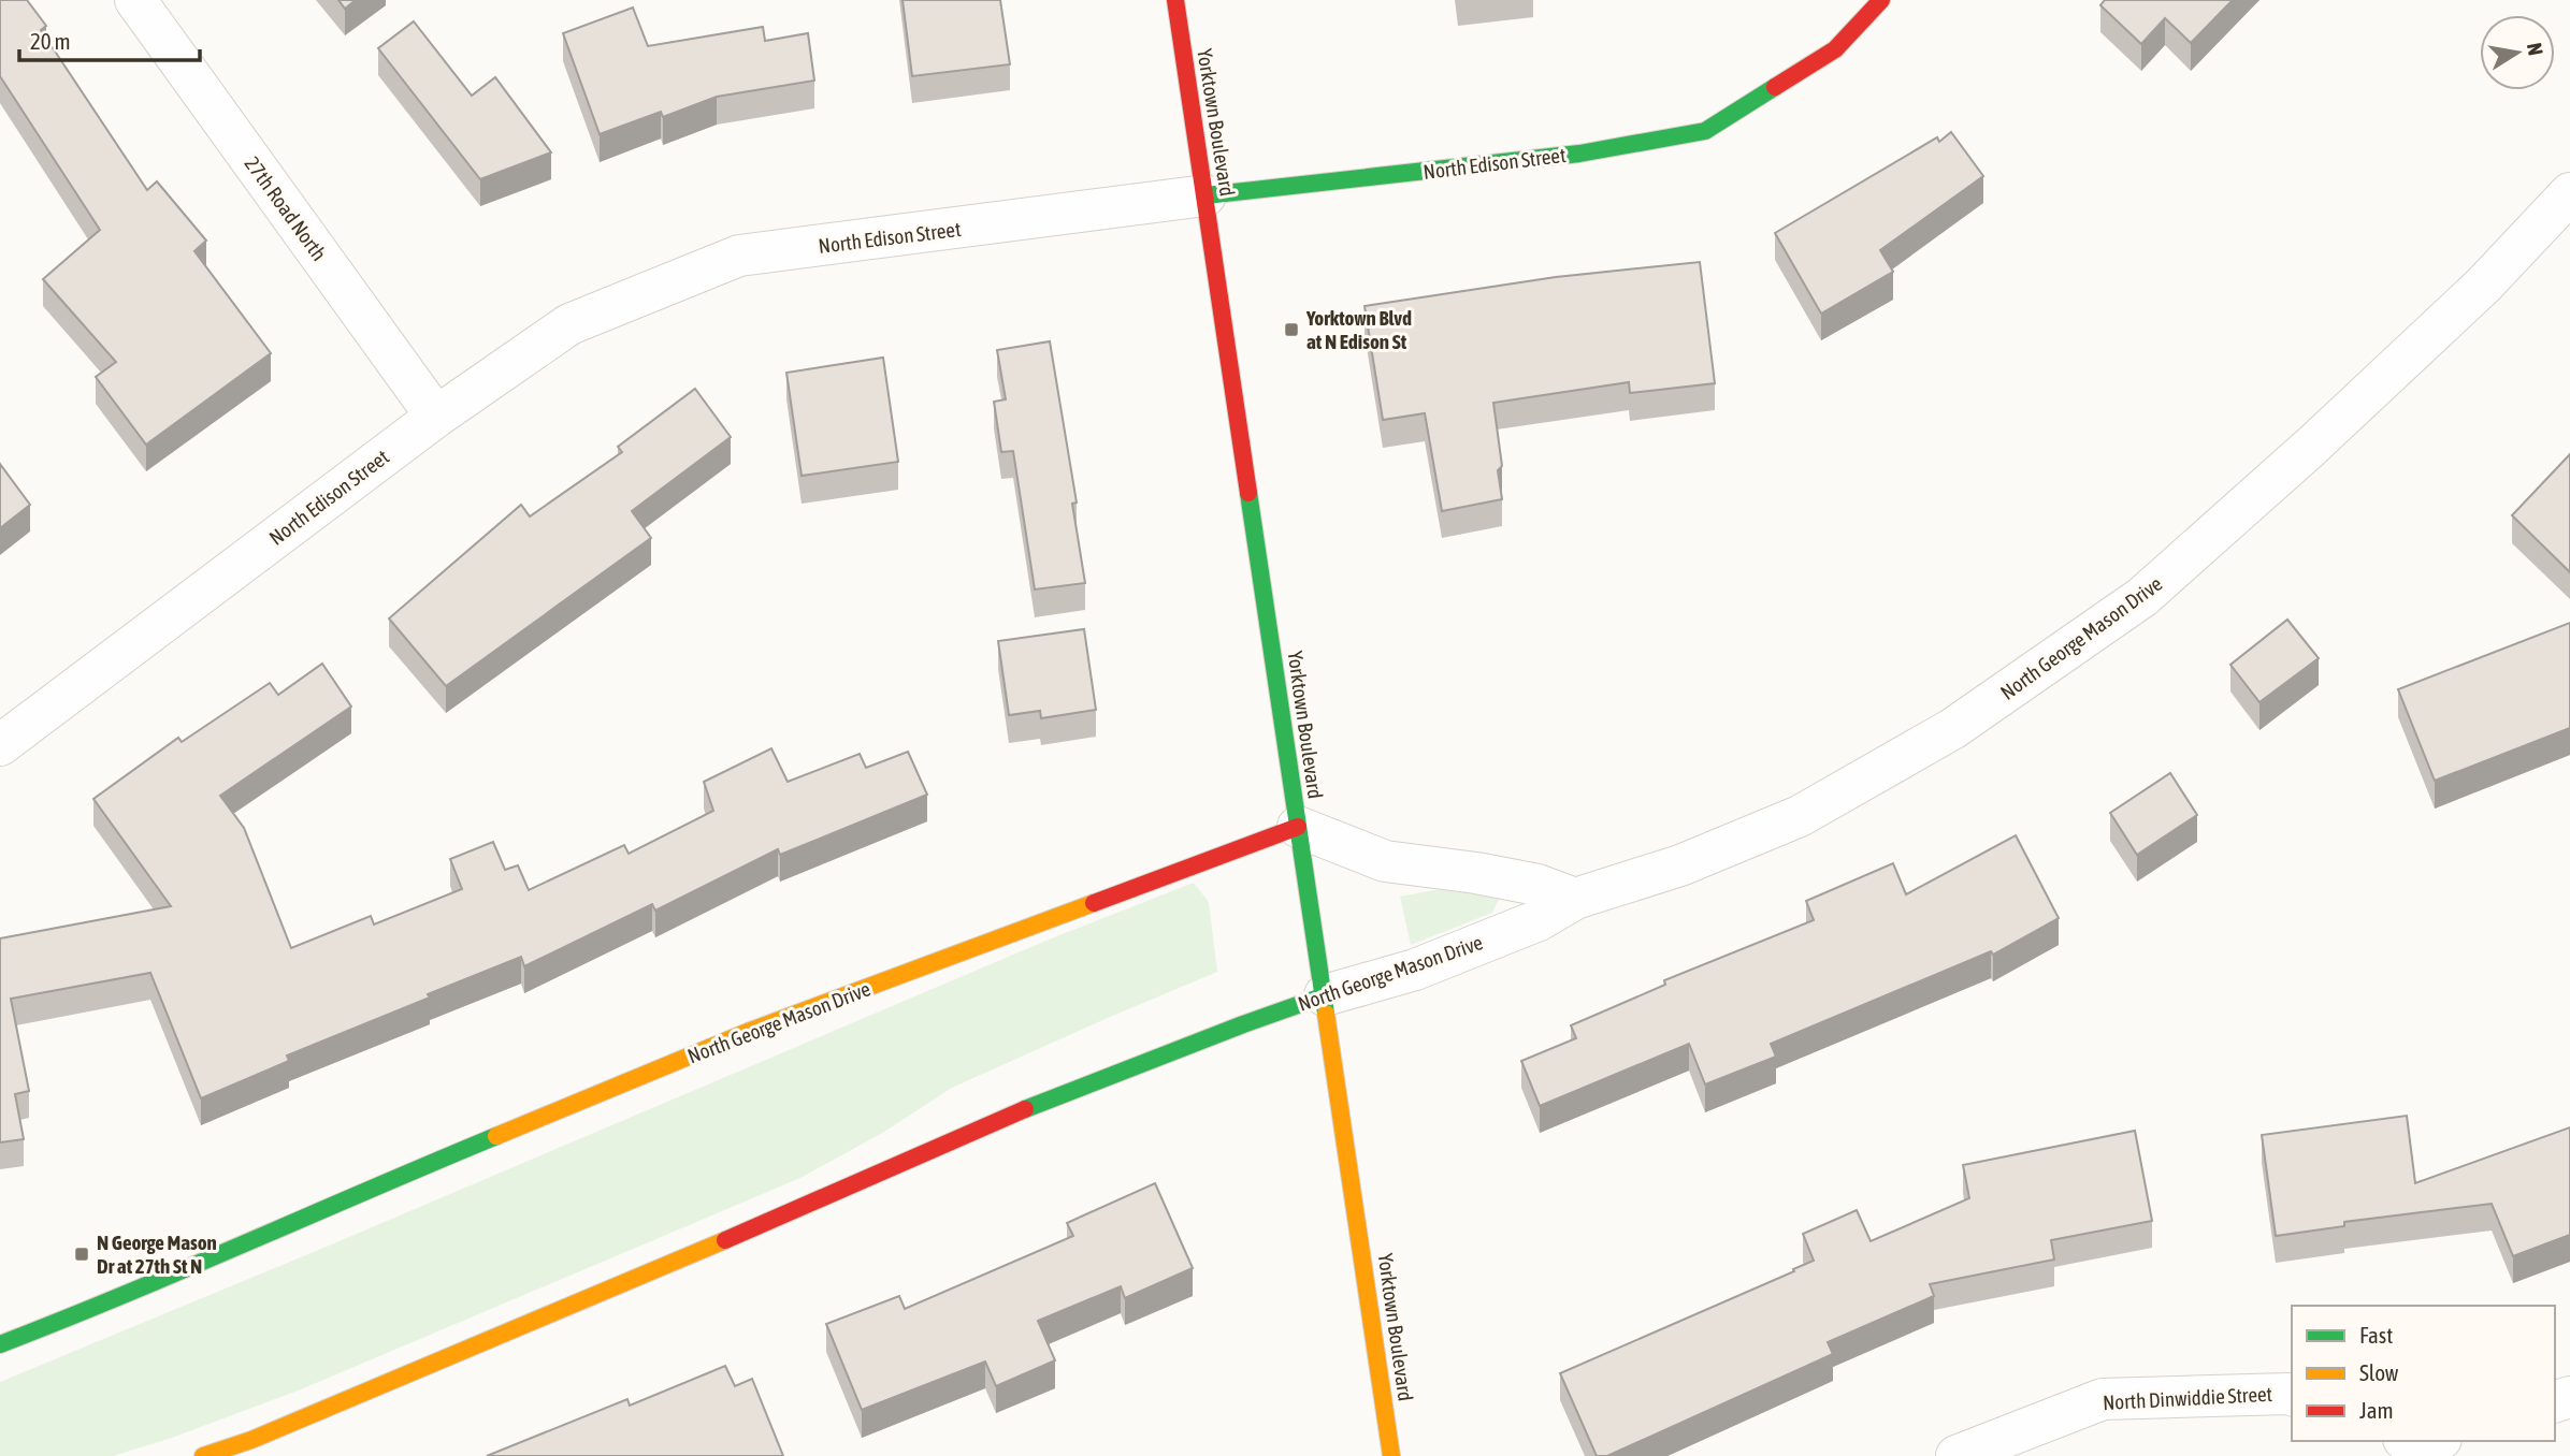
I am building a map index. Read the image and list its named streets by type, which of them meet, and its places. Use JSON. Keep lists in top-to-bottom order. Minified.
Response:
{"streets":{"street":["Yorktown Boulevard","North Edison Street","27th Road North","North George Mason Drive","North Dinwiddie Street"]},"crossings":[["Yorktown Boulevard","North Edison Street"],["Yorktown Boulevard","North George Mason Drive"],["North Edison Street","27th Road North"]],"places":{"transit":["Yorktown Blvd at N Edison St","N George Mason Dr at 27th St N"]},"legend":["Fast","Slow","Jam"],"scale_bar":"20 m","north":"right"}
